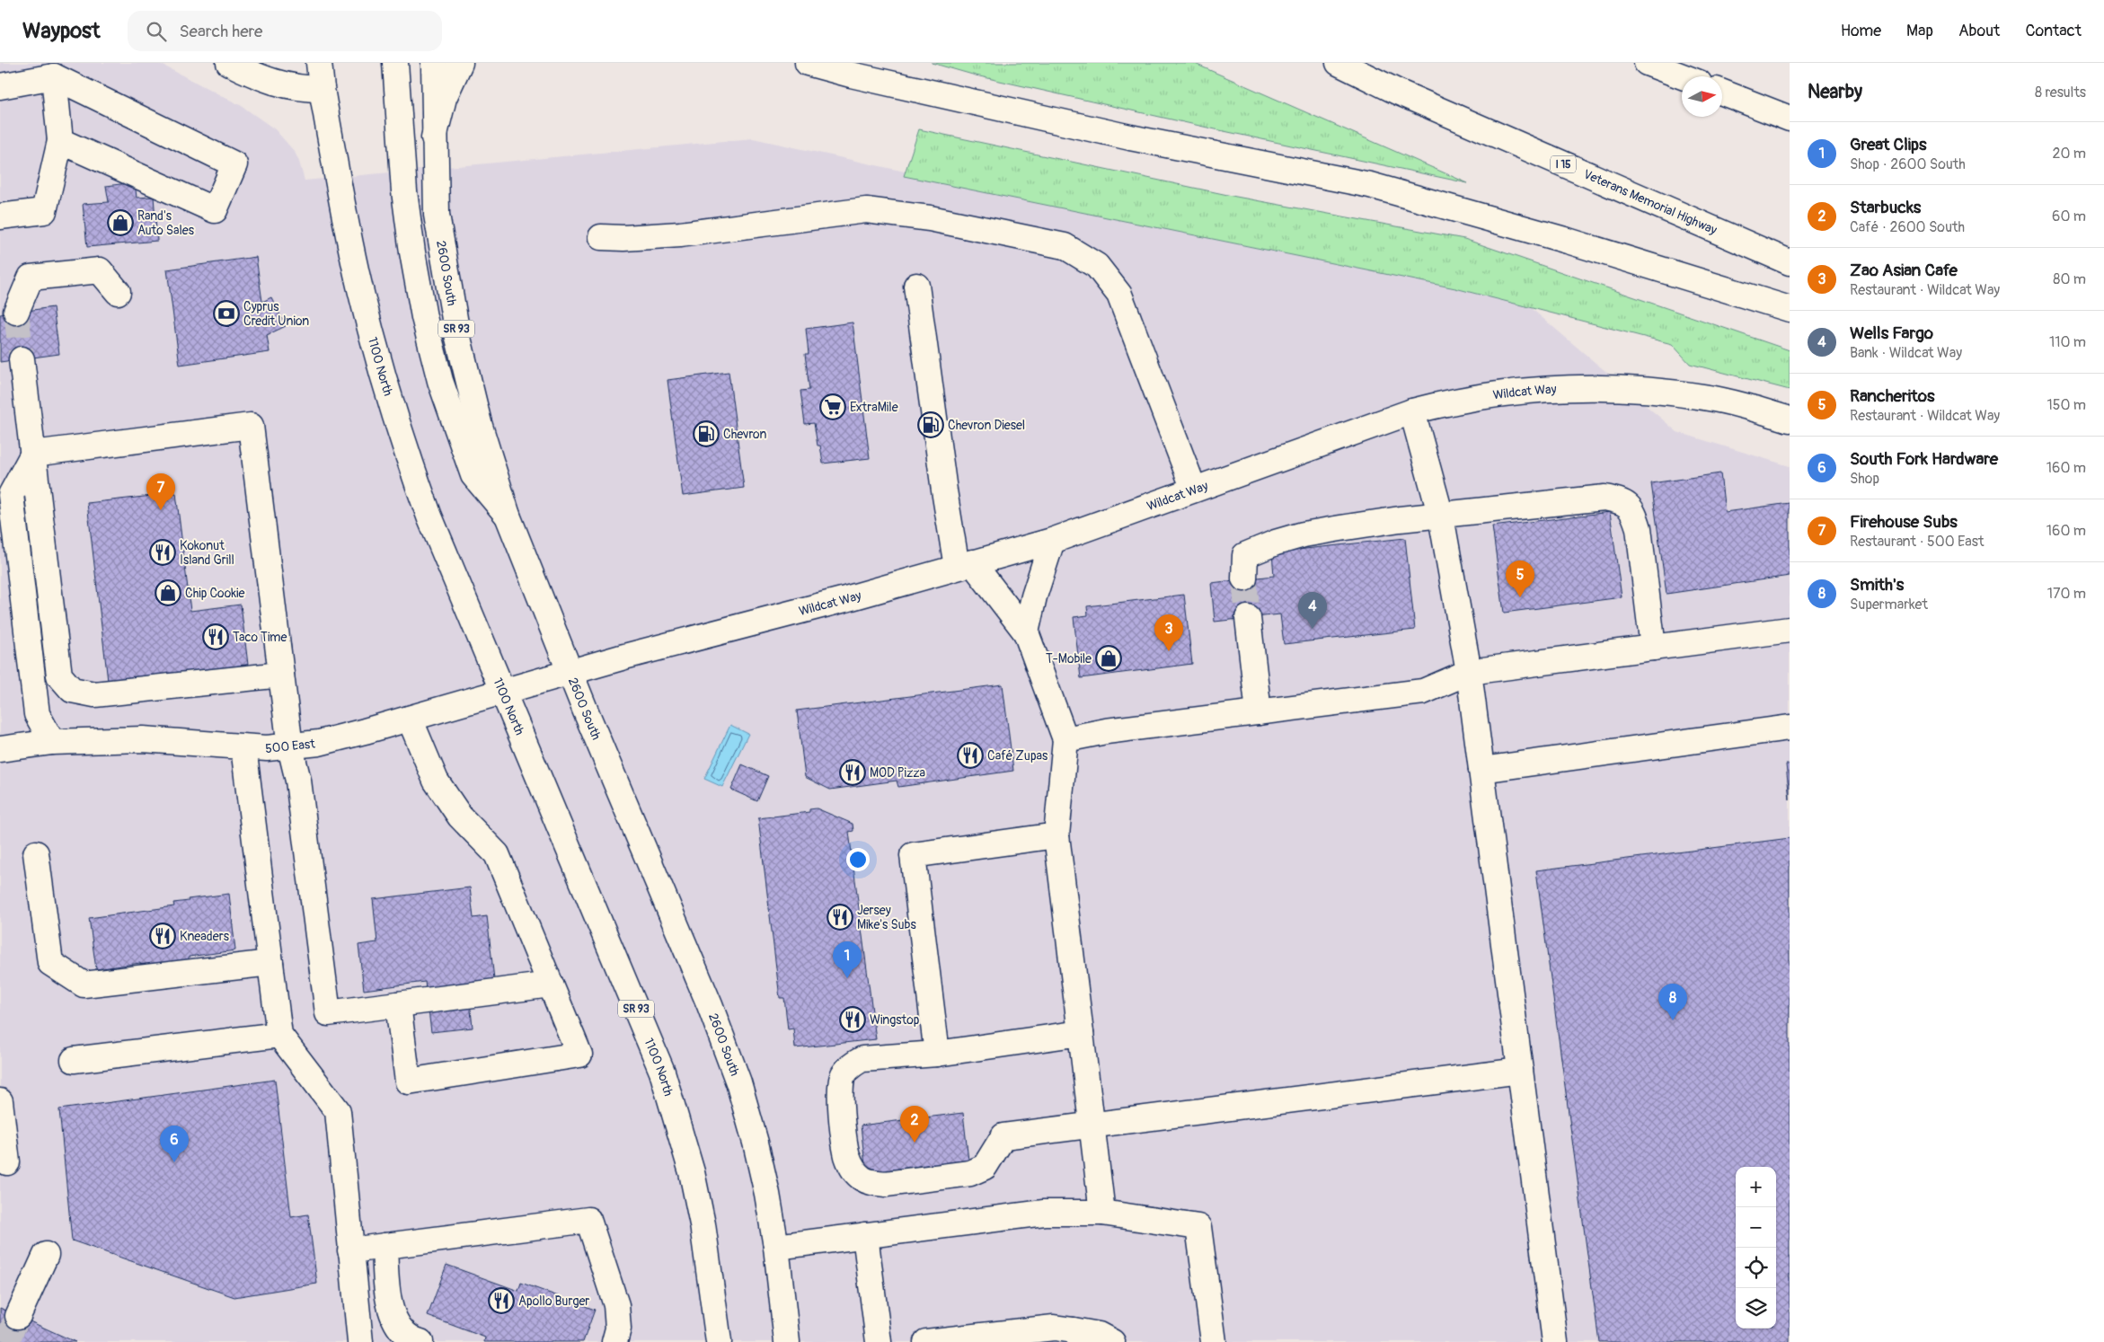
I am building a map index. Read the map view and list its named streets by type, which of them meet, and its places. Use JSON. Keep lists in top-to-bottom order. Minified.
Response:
{"streets":{"main road":["I 15","Veterans Memorial Highway","2600 South","SR 93","1100 North","Wildcat Way","500 East"]},"crossings":[["2600 South","Wildcat Way"],["2600 South","500 East"],["1100 North","500 East"],["Wildcat Way","500 East"]],"places":{"shop":["Rand's Auto Sales","Chip Cookie","T-Mobile"],"bank":["Cyprus Credit Union"],"supermarket":["ExtraMile"],"fuel station":["Chevron Diesel","Chevron"],"restaurant":["Kokonut Island Grill","Taco Time","Café Zupas","MOD Pizza","Jersey Mike's Subs","Kneaders","Wingstop","Apollo Burger"]},"north":"right","page":{"header":"Waypost","search":"Search here","nav":["Home","Map","About","Contact"],"heading":["Nearby","8 results"],"list":[{"mark":"1","name":"Great Clips","note":"Shop · 2600 South","value":"20 m"},{"mark":"2","name":"Starbucks","note":"Café · 2600 South","value":"60 m"},{"mark":"3","name":"Zao Asian Cafe","note":"Restaurant · Wildcat Way","value":"80 m"},{"mark":"4","name":"Wells Fargo","note":"Bank · Wildcat Way","value":"110 m"},{"mark":"5","name":"Rancheritos","note":"Restaurant · Wildcat Way","value":"150 m"},{"mark":"6","name":"South Fork Hardware","note":"Shop","value":"160 m"},{"mark":"7","name":"Firehouse Subs","note":"Restaurant · 500 East","value":"160 m"},{"mark":"8","name":"Smith's","note":"Supermarket","value":"170 m"}],"pins":["7","5","4","3","1","8","2","6"],"map_buttons":["+","−"]}}
